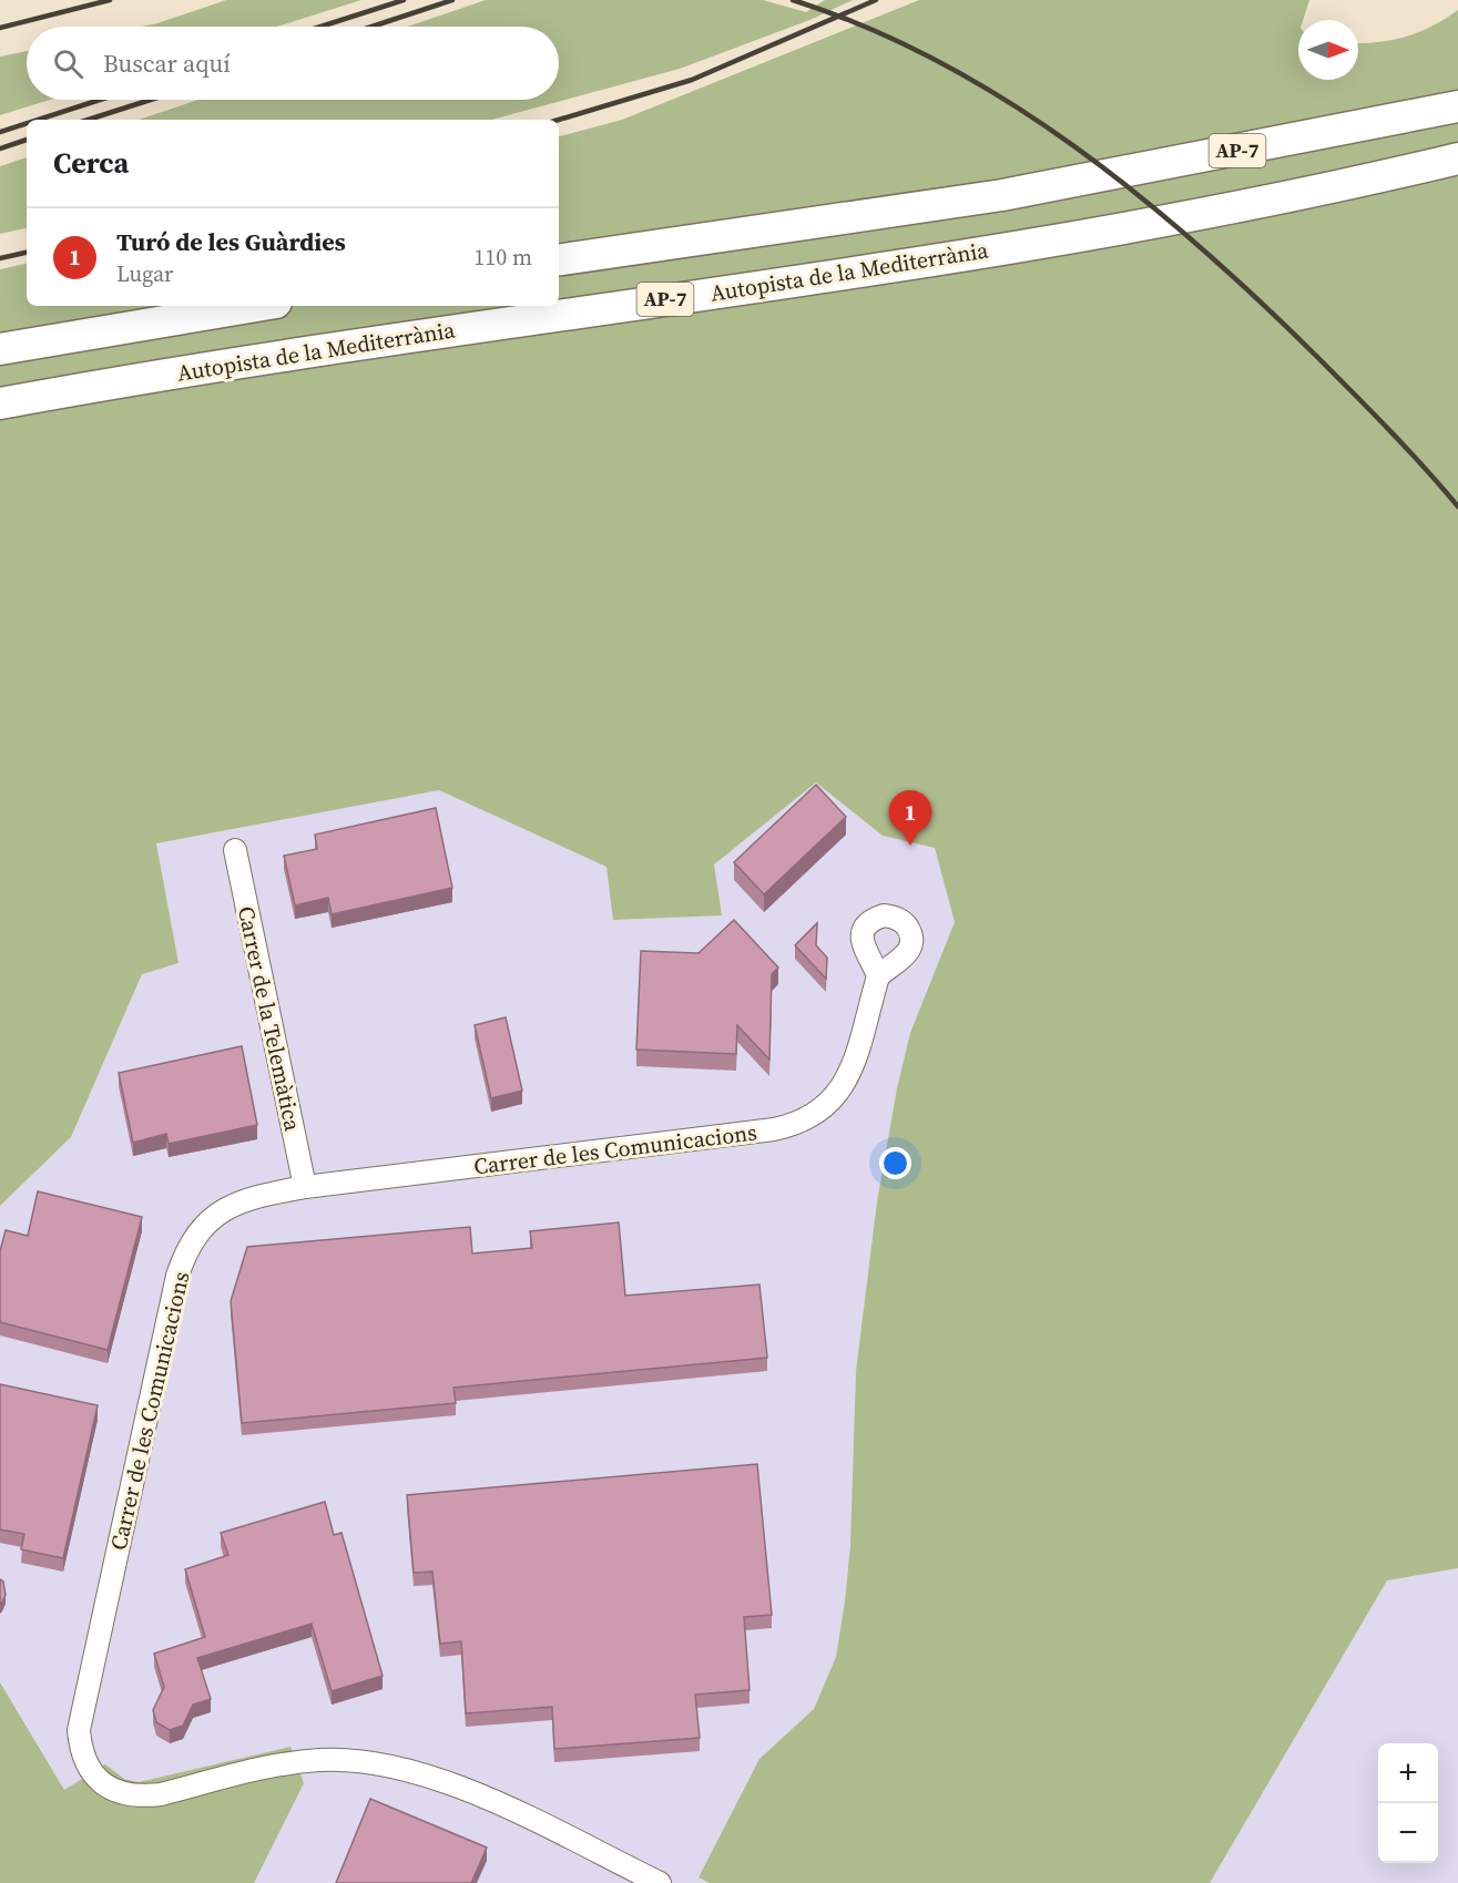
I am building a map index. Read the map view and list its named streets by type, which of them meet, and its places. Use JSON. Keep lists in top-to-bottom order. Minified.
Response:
{"streets":{"highway":["AP-7","Autopista de la Mediterrània"],"street":["Carrer de la Telemàtica","Carrer de les Comunicacions"]},"crossings":[["Carrer de la Telemàtica","Carrer de les Comunicacions"]],"north":"right","page":{"search":"Buscar aquí","heading":"Cerca","list":[{"mark":"1","name":"Turó de les Guàrdies","note":"Lugar","value":"110 m"}],"pins":"1","map_buttons":["+","−"]}}
